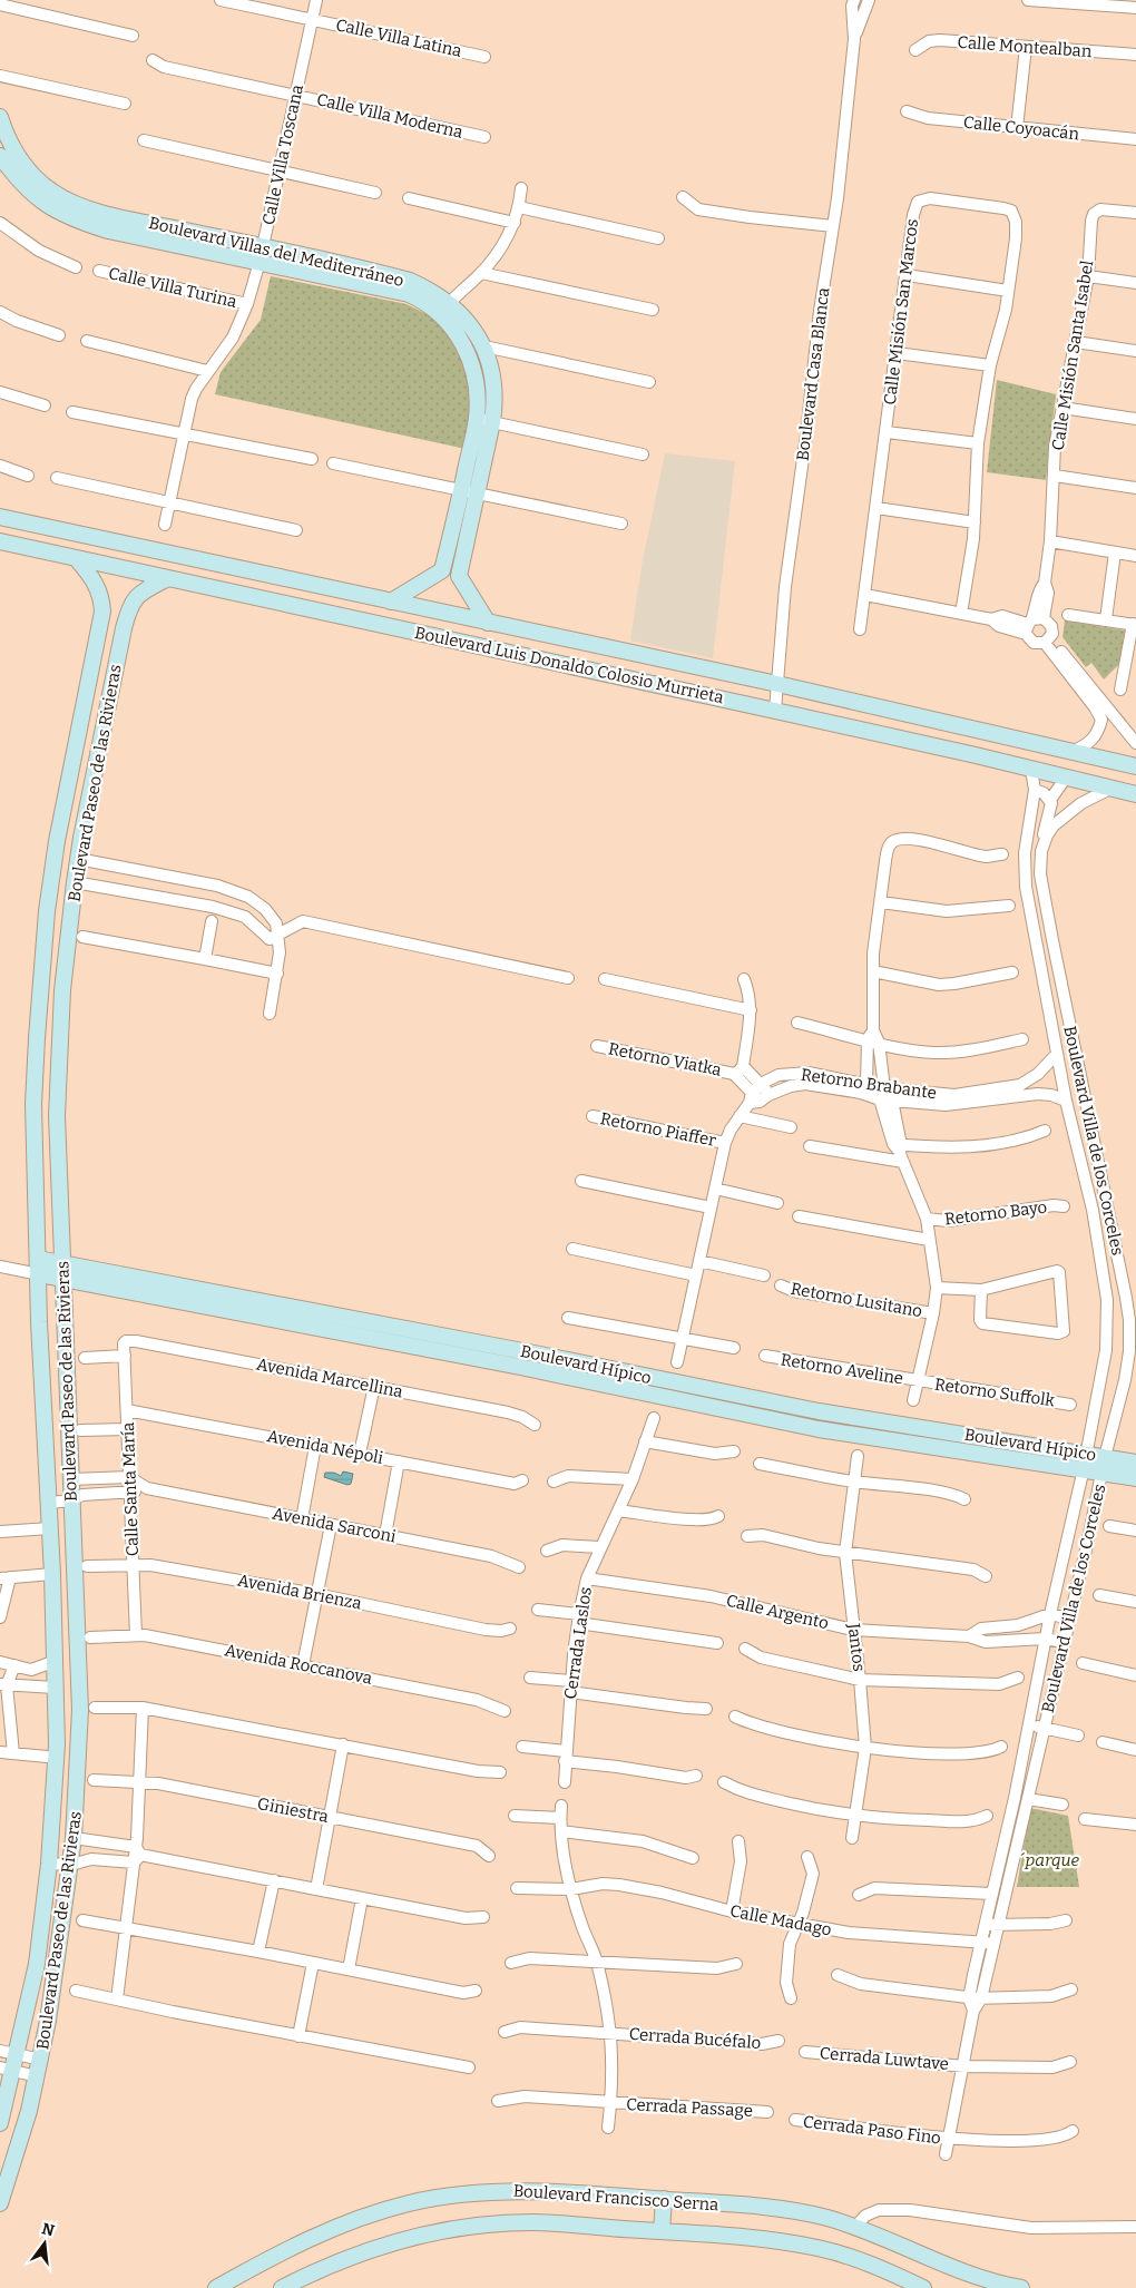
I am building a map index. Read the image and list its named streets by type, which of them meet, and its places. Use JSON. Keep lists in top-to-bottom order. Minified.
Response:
{"streets":{"street":["Calle Villa Latina","Calle Montealban","Calle Villa Moderna","Calle Coyoacán","Calle Villa Toscana","Boulevard Villas del Mediterráneo","Calle Villa Turina","Calle Misión San Marcos","Calle Misión Santa Isabel","Boulevard Casa Blanca","Boulevard Luis Donaldo Colosio Murrieta","Boulevard Paseo de las Rivieras","Retorno Viatka","Retorno Brabante","Retorno Piaffer","Boulevard Villa de los Corceles","Retorno Bayo","Retorno Lusitano","Boulevard Hípico","Retorno Aveline","Avenida Marcellina","Retorno Suffolk","Avenida Népoli","Calle Santa María","Avenida Sarconi","Avenida Brienza","Calle Argento","Cerrada Laslos","Jantos","Avenida Roccanova","Giniestra","Calle Madago","Cerrada Bucéfalo","Cerrada Luwtave","Cerrada Passage","Cerrada Paso Fino","Boulevard Francisco Serna"]},"crossings":[["Calle Villa Latina","Calle Villa Toscana"],["Calle Villa Moderna","Calle Villa Toscana"],["Calle Villa Toscana","Boulevard Villas del Mediterráneo"],["Calle Villa Toscana","Calle Villa Turina"],["Boulevard Casa Blanca","Boulevard Luis Donaldo Colosio Murrieta"],["Boulevard Luis Donaldo Colosio Murrieta","Boulevard Paseo de las Rivieras"],["Boulevard Luis Donaldo Colosio Murrieta","Boulevard Villa de los Corceles"],["Boulevard Paseo de las Rivieras","Boulevard Hípico"],["Boulevard Paseo de las Rivieras","Avenida Sarconi"],["Retorno Brabante","Boulevard Villa de los Corceles"],["Boulevard Villa de los Corceles","Boulevard Hípico"],["Boulevard Villa de los Corceles","Calle Argento"],["Boulevard Villa de los Corceles","Calle Madago"],["Retorno Aveline","Retorno Suffolk"],["Avenida Marcellina","Calle Santa María"],["Avenida Népoli","Calle Santa María"],["Calle Santa María","Avenida Sarconi"],["Calle Santa María","Avenida Brienza"],["Calle Santa María","Avenida Roccanova"],["Calle Argento","Cerrada Laslos"],["Calle Argento","Jantos"]],"parks":["´parque"],"north":"top"}
